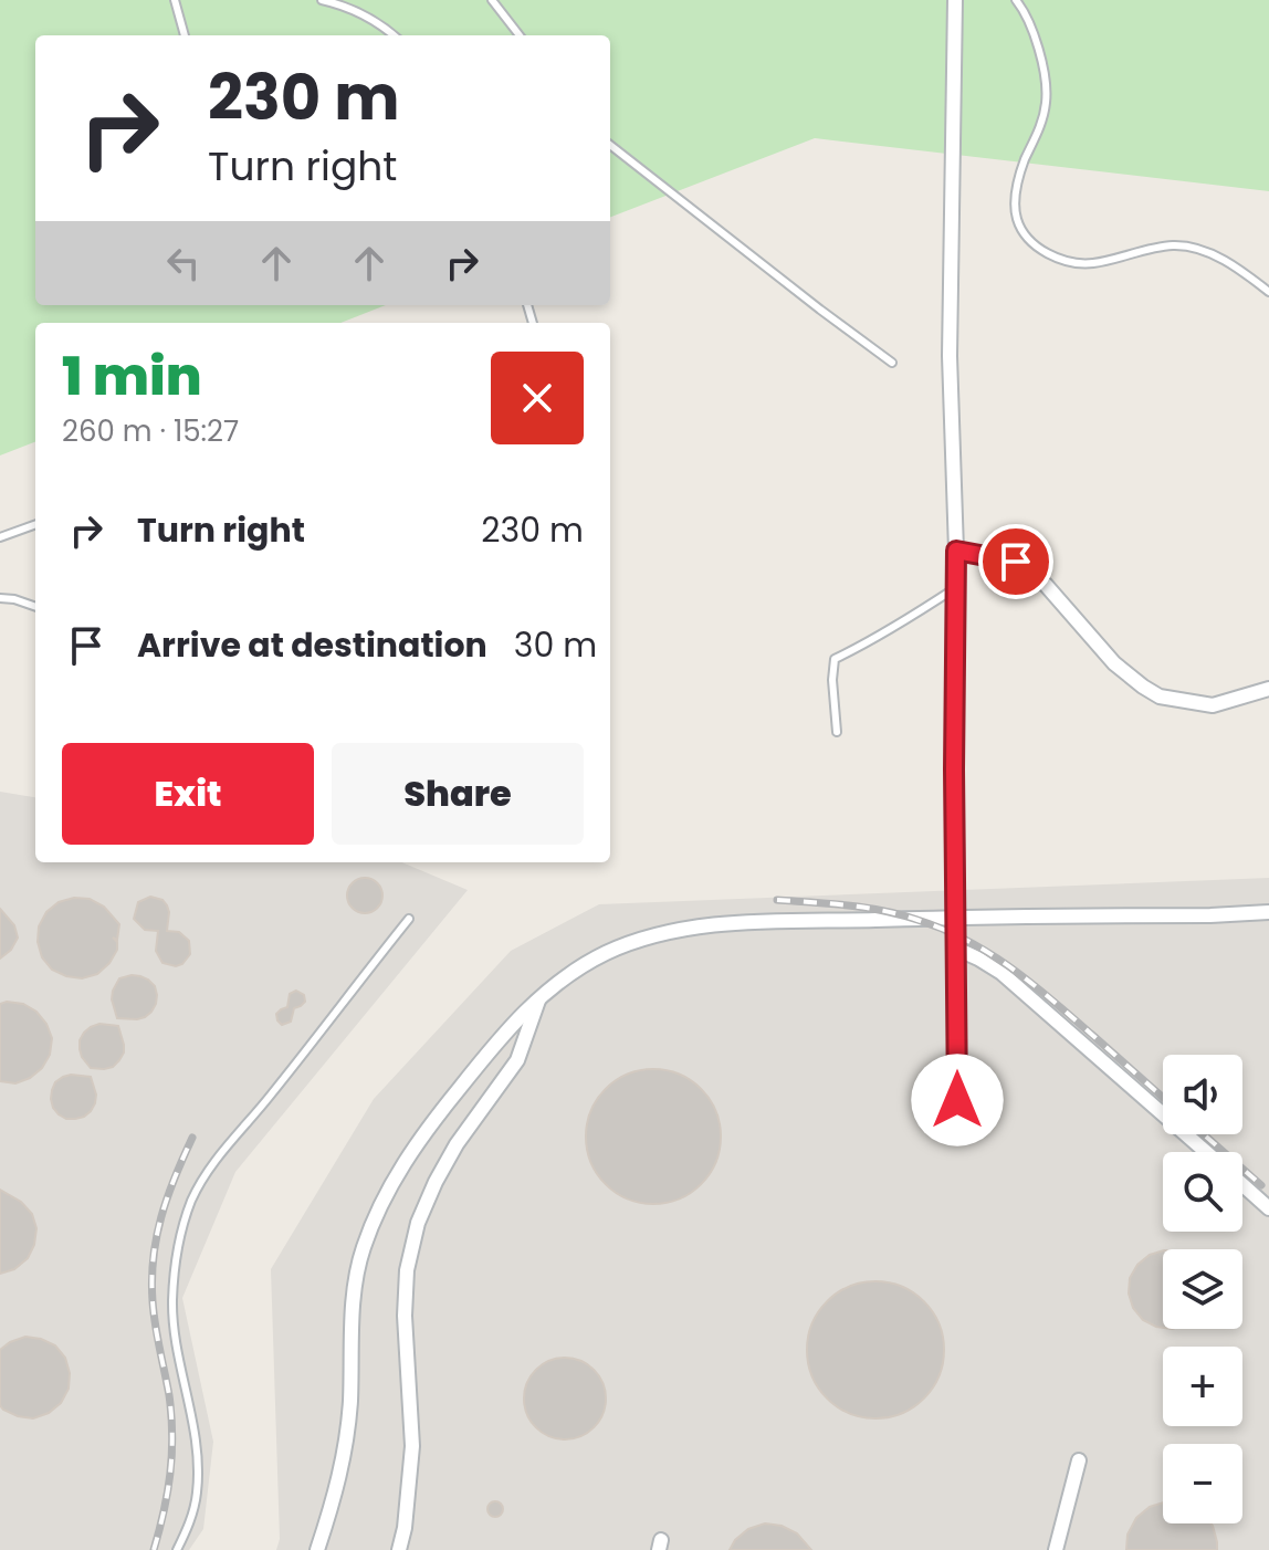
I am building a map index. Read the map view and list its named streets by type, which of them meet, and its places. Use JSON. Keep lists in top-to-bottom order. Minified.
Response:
{"page":{"turn":["230 m","Turn right"],"heading":["1 min","260 m · 15:27"],"list":[{"name":"Turn right","value":"230 m"},{"name":"Arrive at destination","value":"30 m"}],"buttons":["Exit","Share"],"map_buttons":["+","−"]}}
